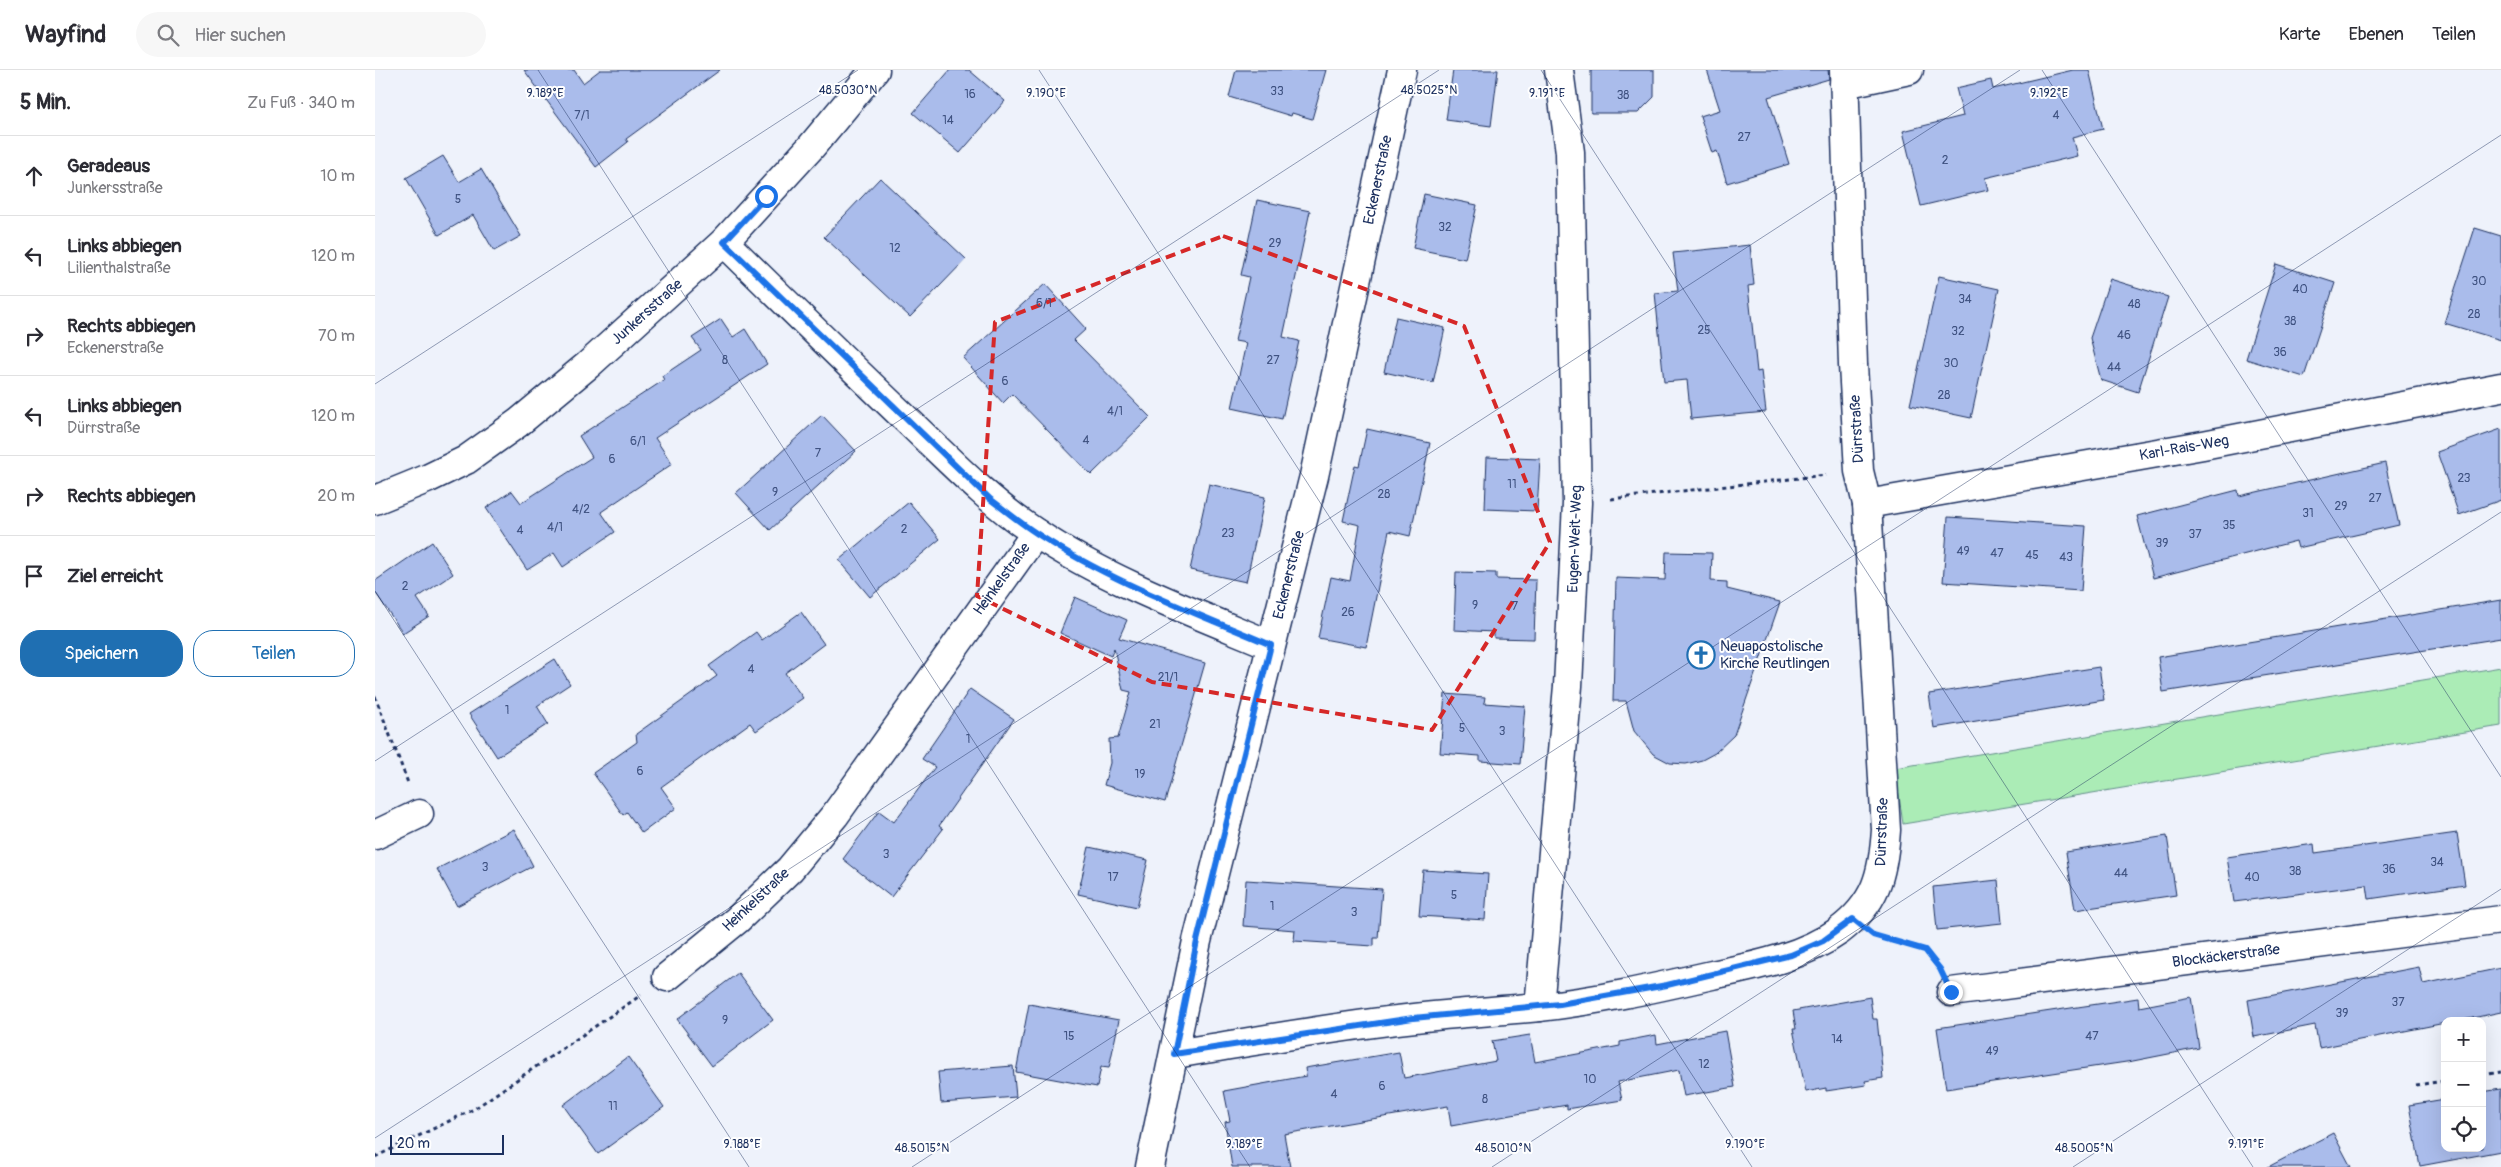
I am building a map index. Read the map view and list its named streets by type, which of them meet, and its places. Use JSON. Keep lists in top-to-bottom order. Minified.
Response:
{"streets":{"street":["Eckenerstraße","Junkersstraße","Dürrstraße","Karl-Rais-Weg","Eugen-Weit-Weg","Heinkelstraße","Blockäckerstraße"]},"crossings":[["Eckenerstraße","Dürrstraße"],["Dürrstraße","Karl-Rais-Weg"],["Dürrstraße","Eugen-Weit-Weg"]],"places":{"church":["Neuapostolische Kirche Reutlingen"]},"house_numbers":["33","16","38","7/1","4","14","27","2","5","32","29","12","30","40","34","6/1","48","28","38","25","32","46","36","8","27","30","44","6","28","4/1","4","6/1","7","6","23","11","9","28","27","29","4/2","31","35","4/1","2","4","23","37","39","49","47","45","43","2","9","7","26","4","21/1","1","21","5","3","1","6","19","3","34","3","36","38","44","17","40","5","1","3","37","39","9","15","47","14","49","12","10","6","4","8","11"],"scale_bar":"20 m","page":{"header":"Wayfind","search":"Hier suchen","nav":["Karte","Ebenen","Teilen"],"heading":["5 Min.","Zu Fuß · 340 m"],"list":[["Geradeaus","Junkersstraße","10 m"],["Links abbiegen","Lilienthalstraße","120 m"],["Rechts abbiegen","Eckenerstraße","70 m"],["Links abbiegen","Dürrstraße","120 m"],["Rechts abbiegen","20 m"],"Ziel erreicht"],"buttons":["Speichern","Teilen"],"map_buttons":["+","−"],"scale":"20 m"},"coordinates":["48.5030°N","48.5025°N","9.189°E","9.190°E","9.191°E","9.192°E","9.188°E","48.5015°N","48.5010°N","48.5005°N"]}
